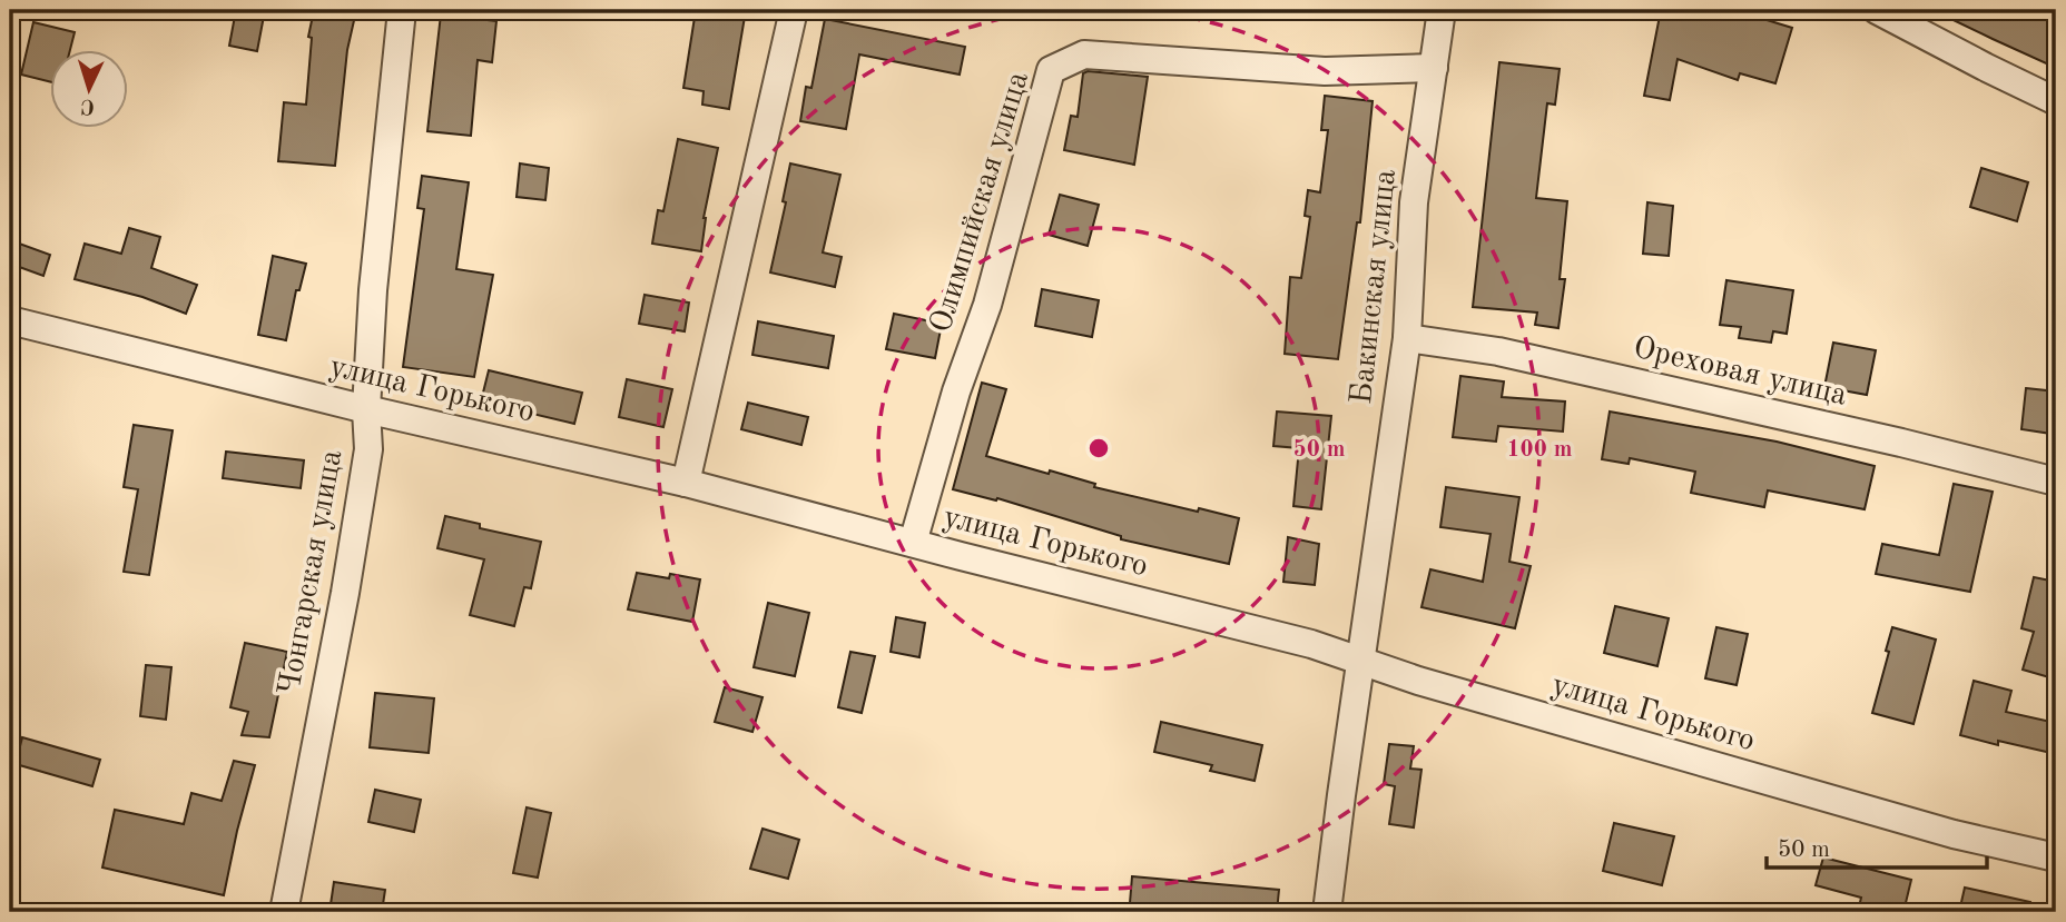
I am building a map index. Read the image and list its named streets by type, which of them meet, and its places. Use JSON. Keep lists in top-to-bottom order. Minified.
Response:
{"streets":{"street":["Олимпийская улица","Бакинская улица","Ореховая улица","улица Горького","Чонгарская улица"]},"crossings":[["Олимпийская улица","Бакинская улица"],["Олимпийская улица","улица Горького"],["Бакинская улица","Ореховая улица"],["Бакинская улица","улица Горького"],["улица Горького","Чонгарская улица"]],"scale_bar":"50 m","north":"bottom","rings":["50 m","100 m"]}
